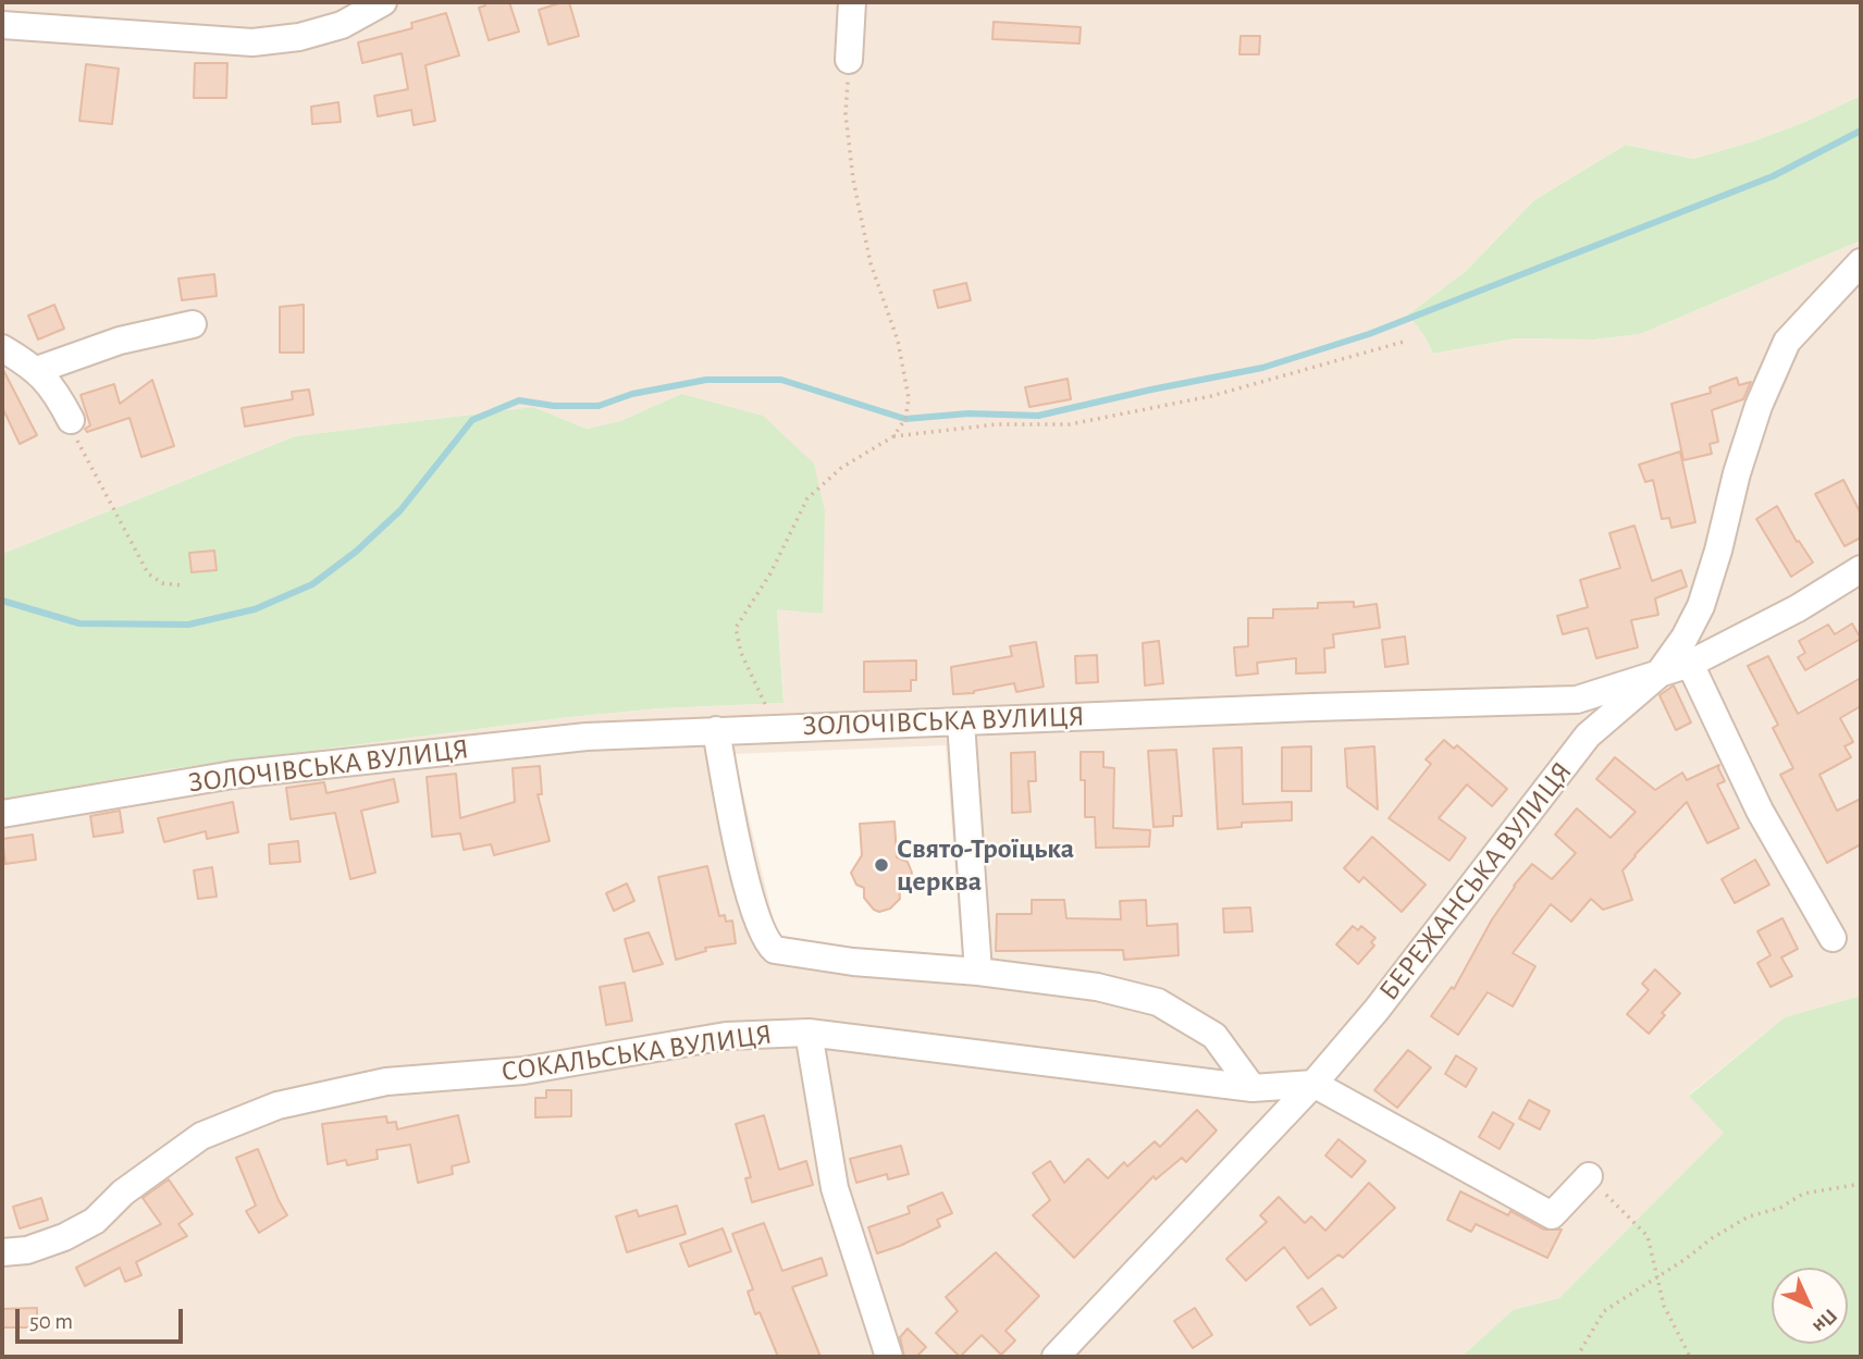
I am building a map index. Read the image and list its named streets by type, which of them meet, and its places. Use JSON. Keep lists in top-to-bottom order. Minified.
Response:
{"streets":{"street":["ЗОЛОЧІВСЬКА ВУЛИЦЯ","БЕРЕЖАНСЬКА ВУЛИЦЯ","СОКАЛЬСЬКА ВУЛИЦЯ"]},"crossings":[["ЗОЛОЧІВСЬКА ВУЛИЦЯ","БЕРЕЖАНСЬКА ВУЛИЦЯ"],["БЕРЕЖАНСЬКА ВУЛИЦЯ","СОКАЛЬСЬКА ВУЛИЦЯ"]],"places":["Свято-Троїцька церква"],"scale_bar":"50 m","north":"bottom right"}
